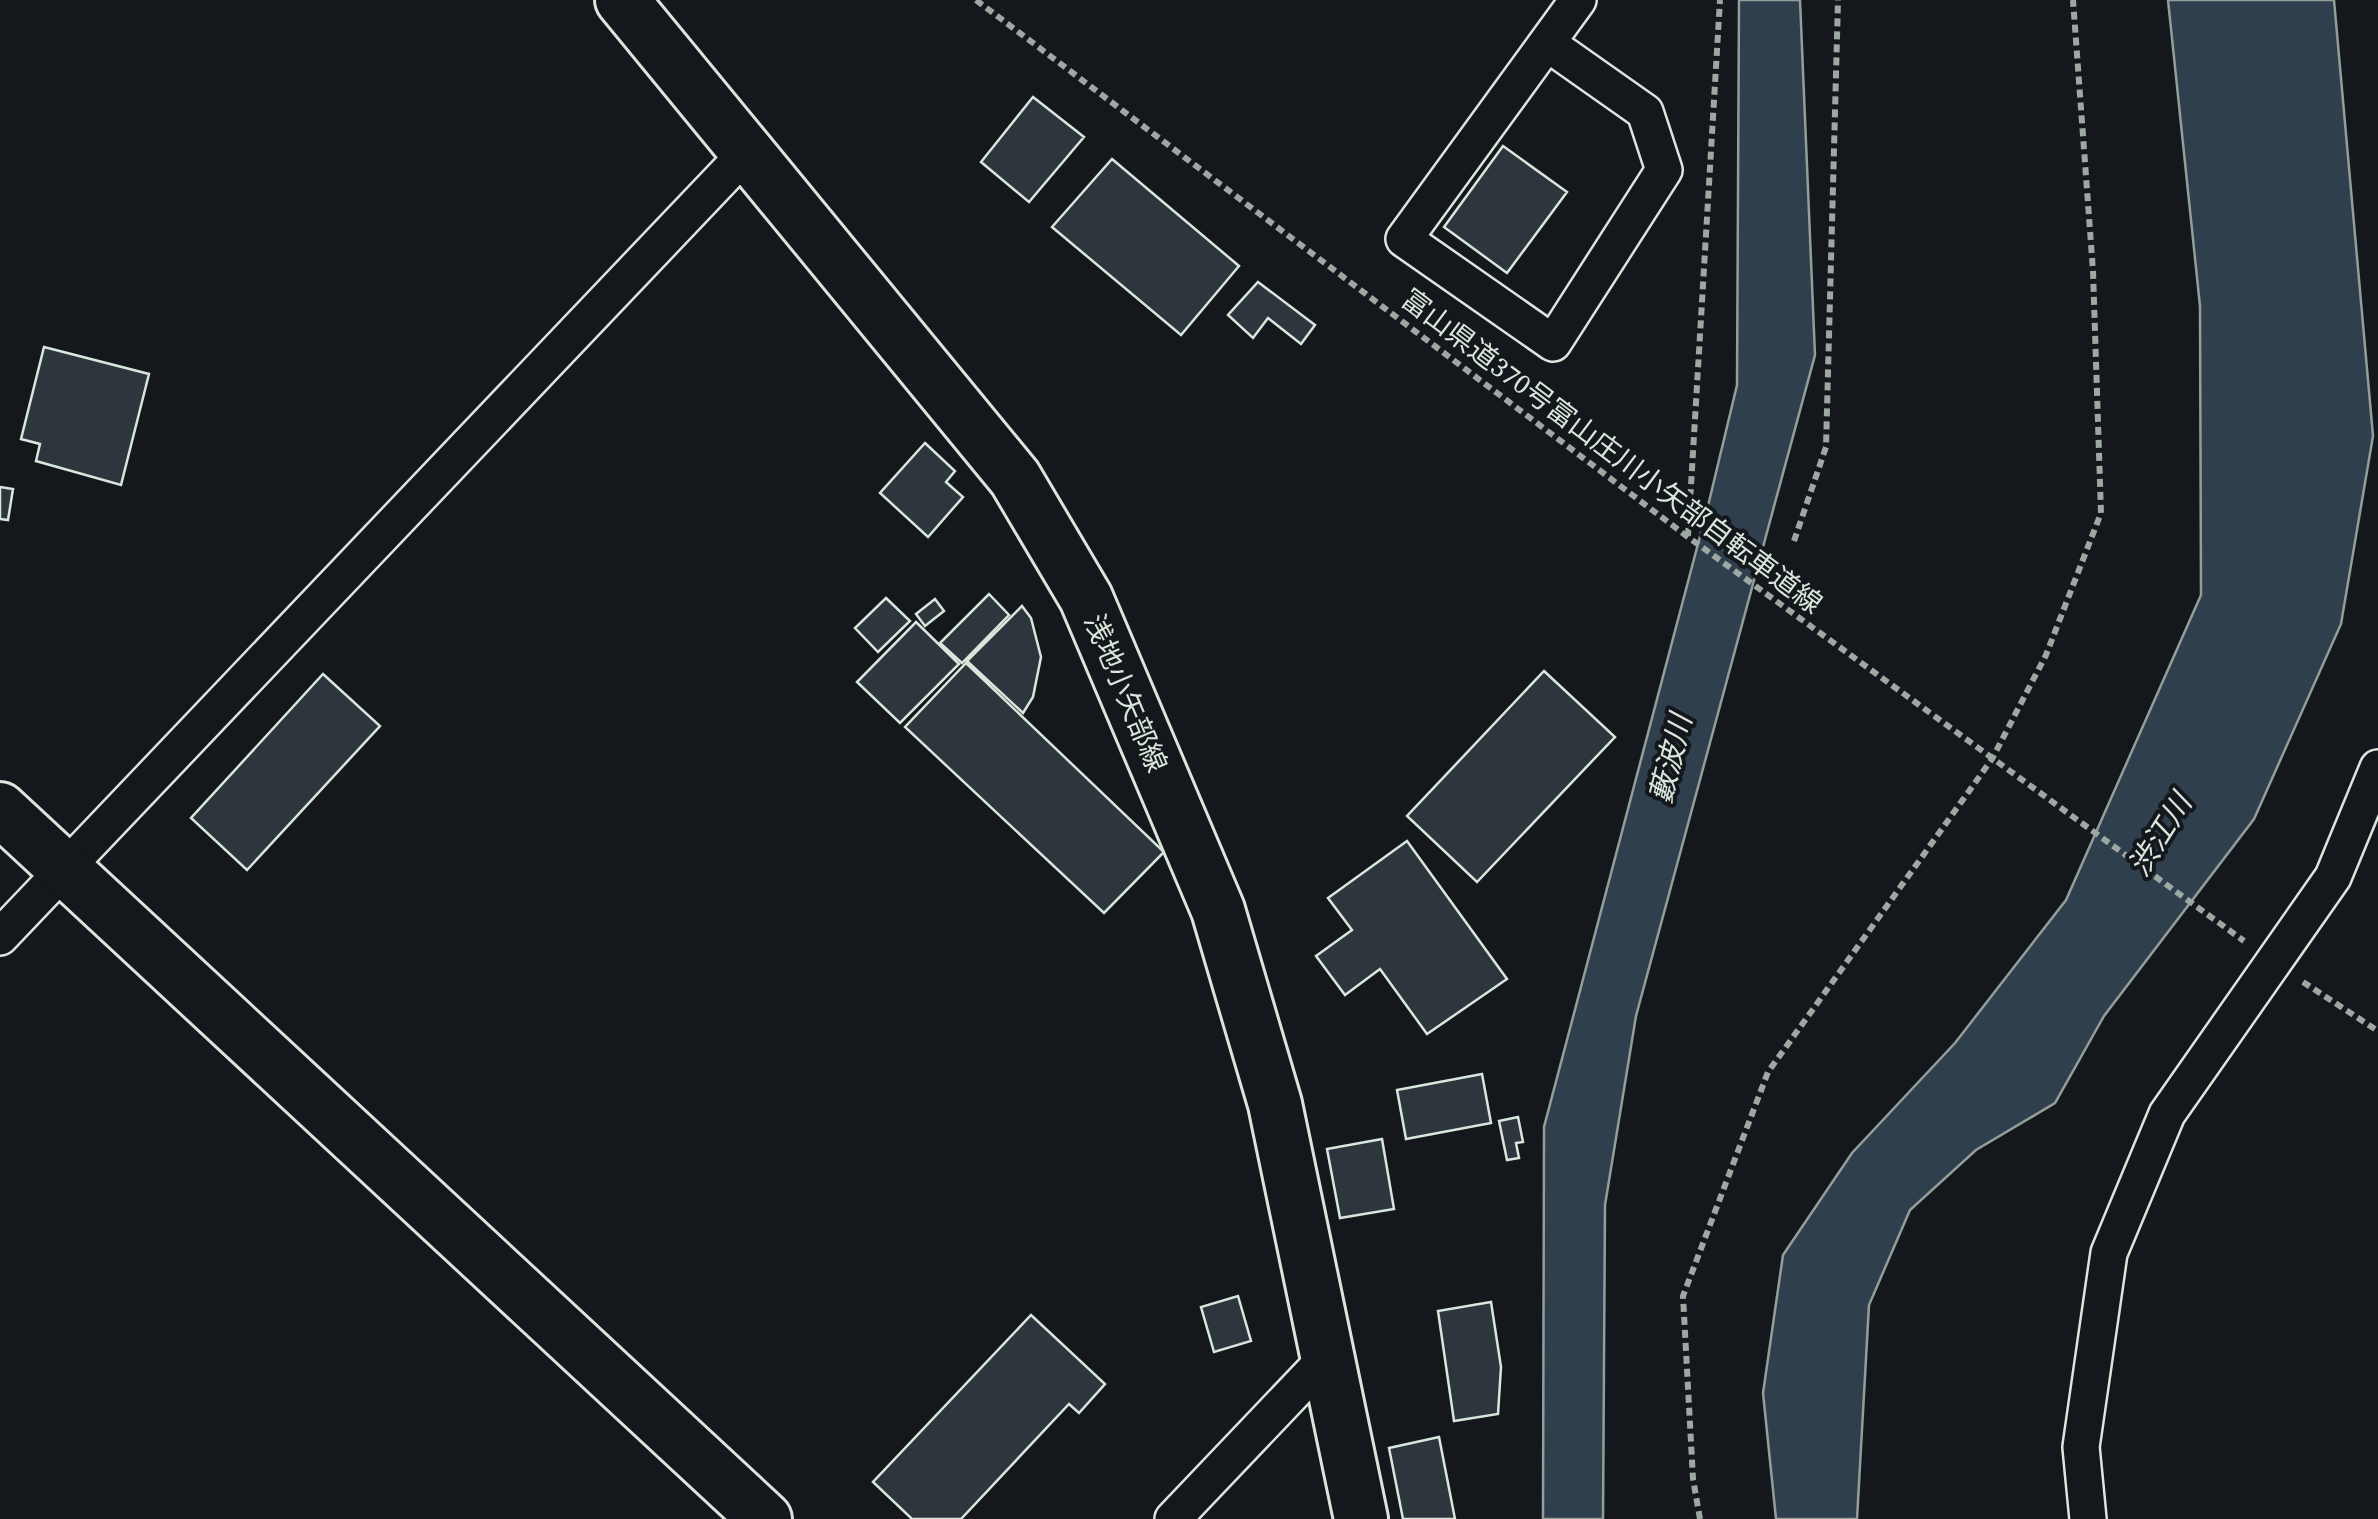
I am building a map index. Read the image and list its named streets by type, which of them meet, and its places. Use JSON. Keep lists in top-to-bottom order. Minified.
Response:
{"streets":{"main road":["浅地小矢部線"],"path":["富山県道370号富山庄川小矢部自転車道線"]},"water":["藪波川","渋江川"]}
